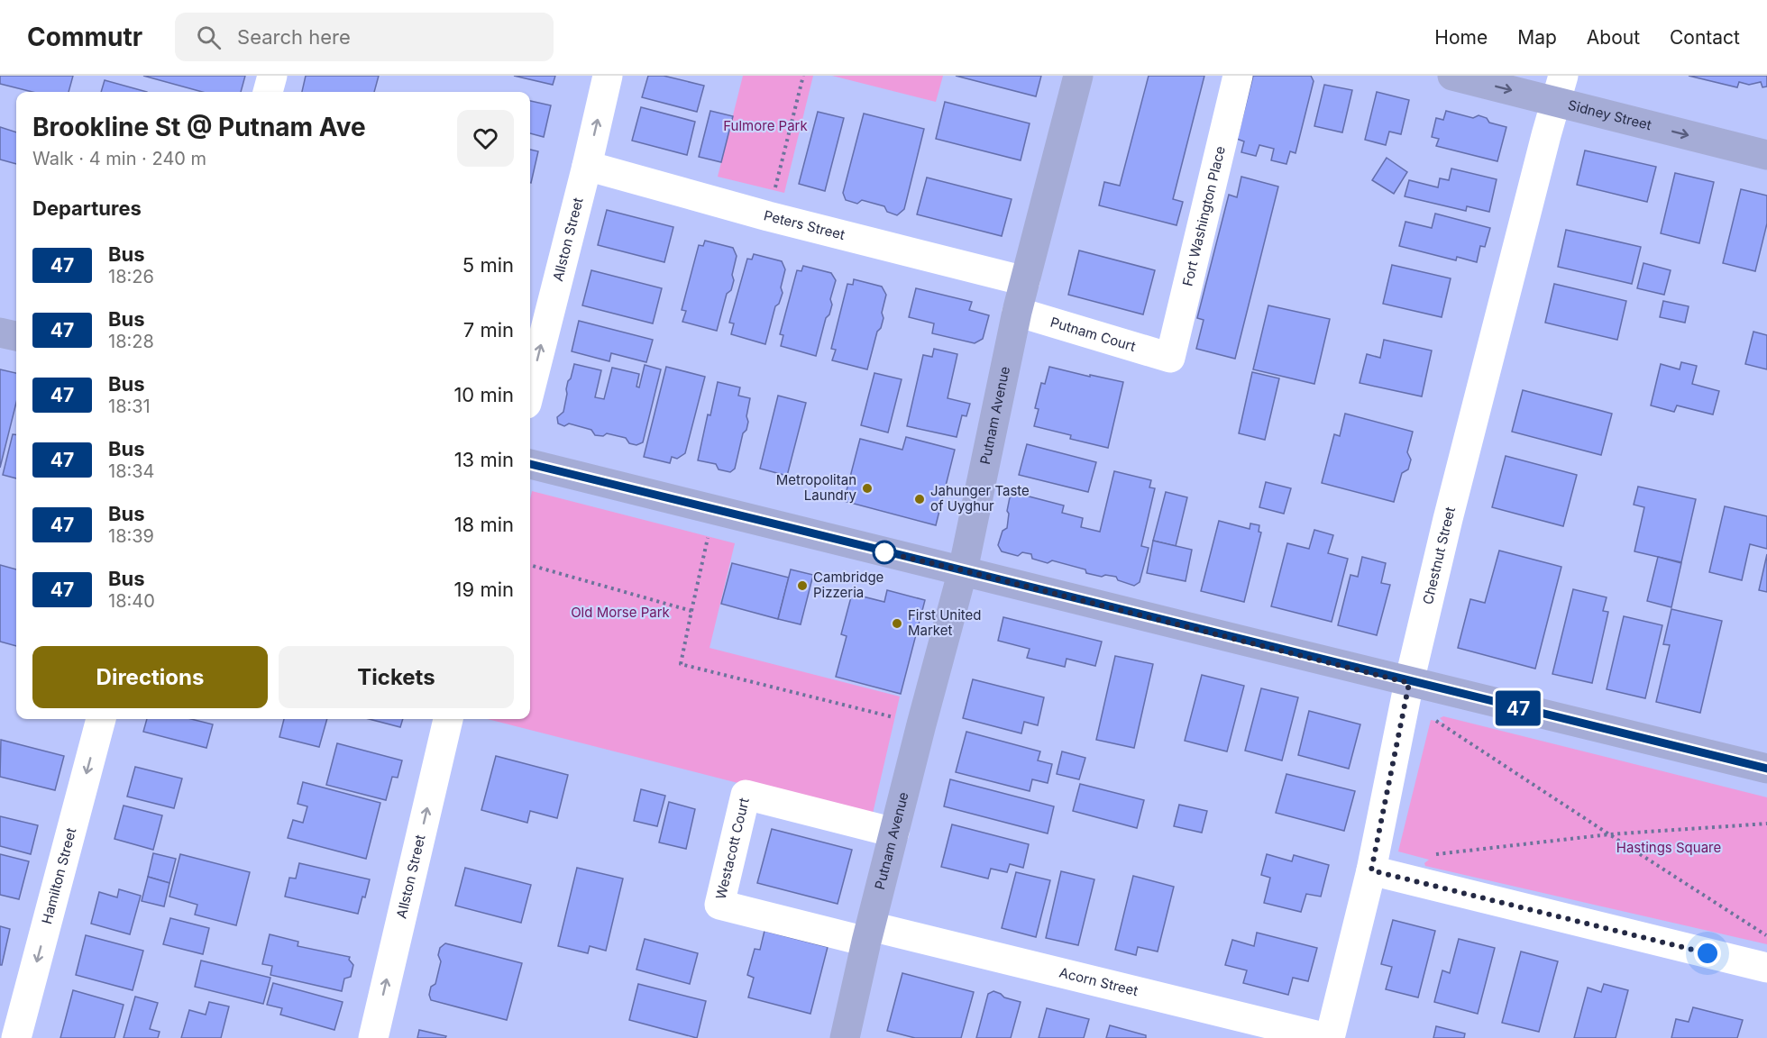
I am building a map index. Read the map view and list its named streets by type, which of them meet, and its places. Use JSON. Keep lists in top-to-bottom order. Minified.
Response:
{"streets":{"main road":["Sidney Street","Putnam Avenue"],"street":["Fort Washington Place","Peters Street","Allston Street","Putnam Court","Chestnut Street","Westacott Court","Hamilton Street","Acorn Street"]},"crossings":[["Sidney Street","Chestnut Street"],["Fort Washington Place","Putnam Court"],["Peters Street","Allston Street"],["Peters Street","Putnam Avenue"],["Putnam Court","Putnam Avenue"],["Putnam Avenue","Westacott Court"],["Putnam Avenue","Acorn Street"],["Chestnut Street","Acorn Street"],["Westacott Court","Acorn Street"]],"one_way":["Sidney Street","Allston Street","Hamilton Street"],"parks":["Fulmore Park","Old Morse Park","Hastings Square"],"places":["Metropolitan Laundry","Jahunger Taste of Uyghur","Cambridge Pizzeria","First United Market"],"lines":["bus line 47"],"page":{"header":"Commutr","search":"Search here","nav":["Home","Map","About","Contact"],"on_map":"47","heading":[["Brookline St @ Putnam Ave","Walk · 4 min · 240 m"],"Departures"],"list":[{"mark":"47","name":"Bus","note":"18:26","value":"5 min"},{"mark":"47","name":"Bus","note":"18:28","value":"7 min"},{"mark":"47","name":"Bus","note":"18:31","value":"10 min"},{"mark":"47","name":"Bus","note":"18:34","value":"13 min"},{"mark":"47","name":"Bus","note":"18:39","value":"18 min"},{"mark":"47","name":"Bus","note":"18:40","value":"19 min"}],"buttons":["Directions","Tickets"]}}
